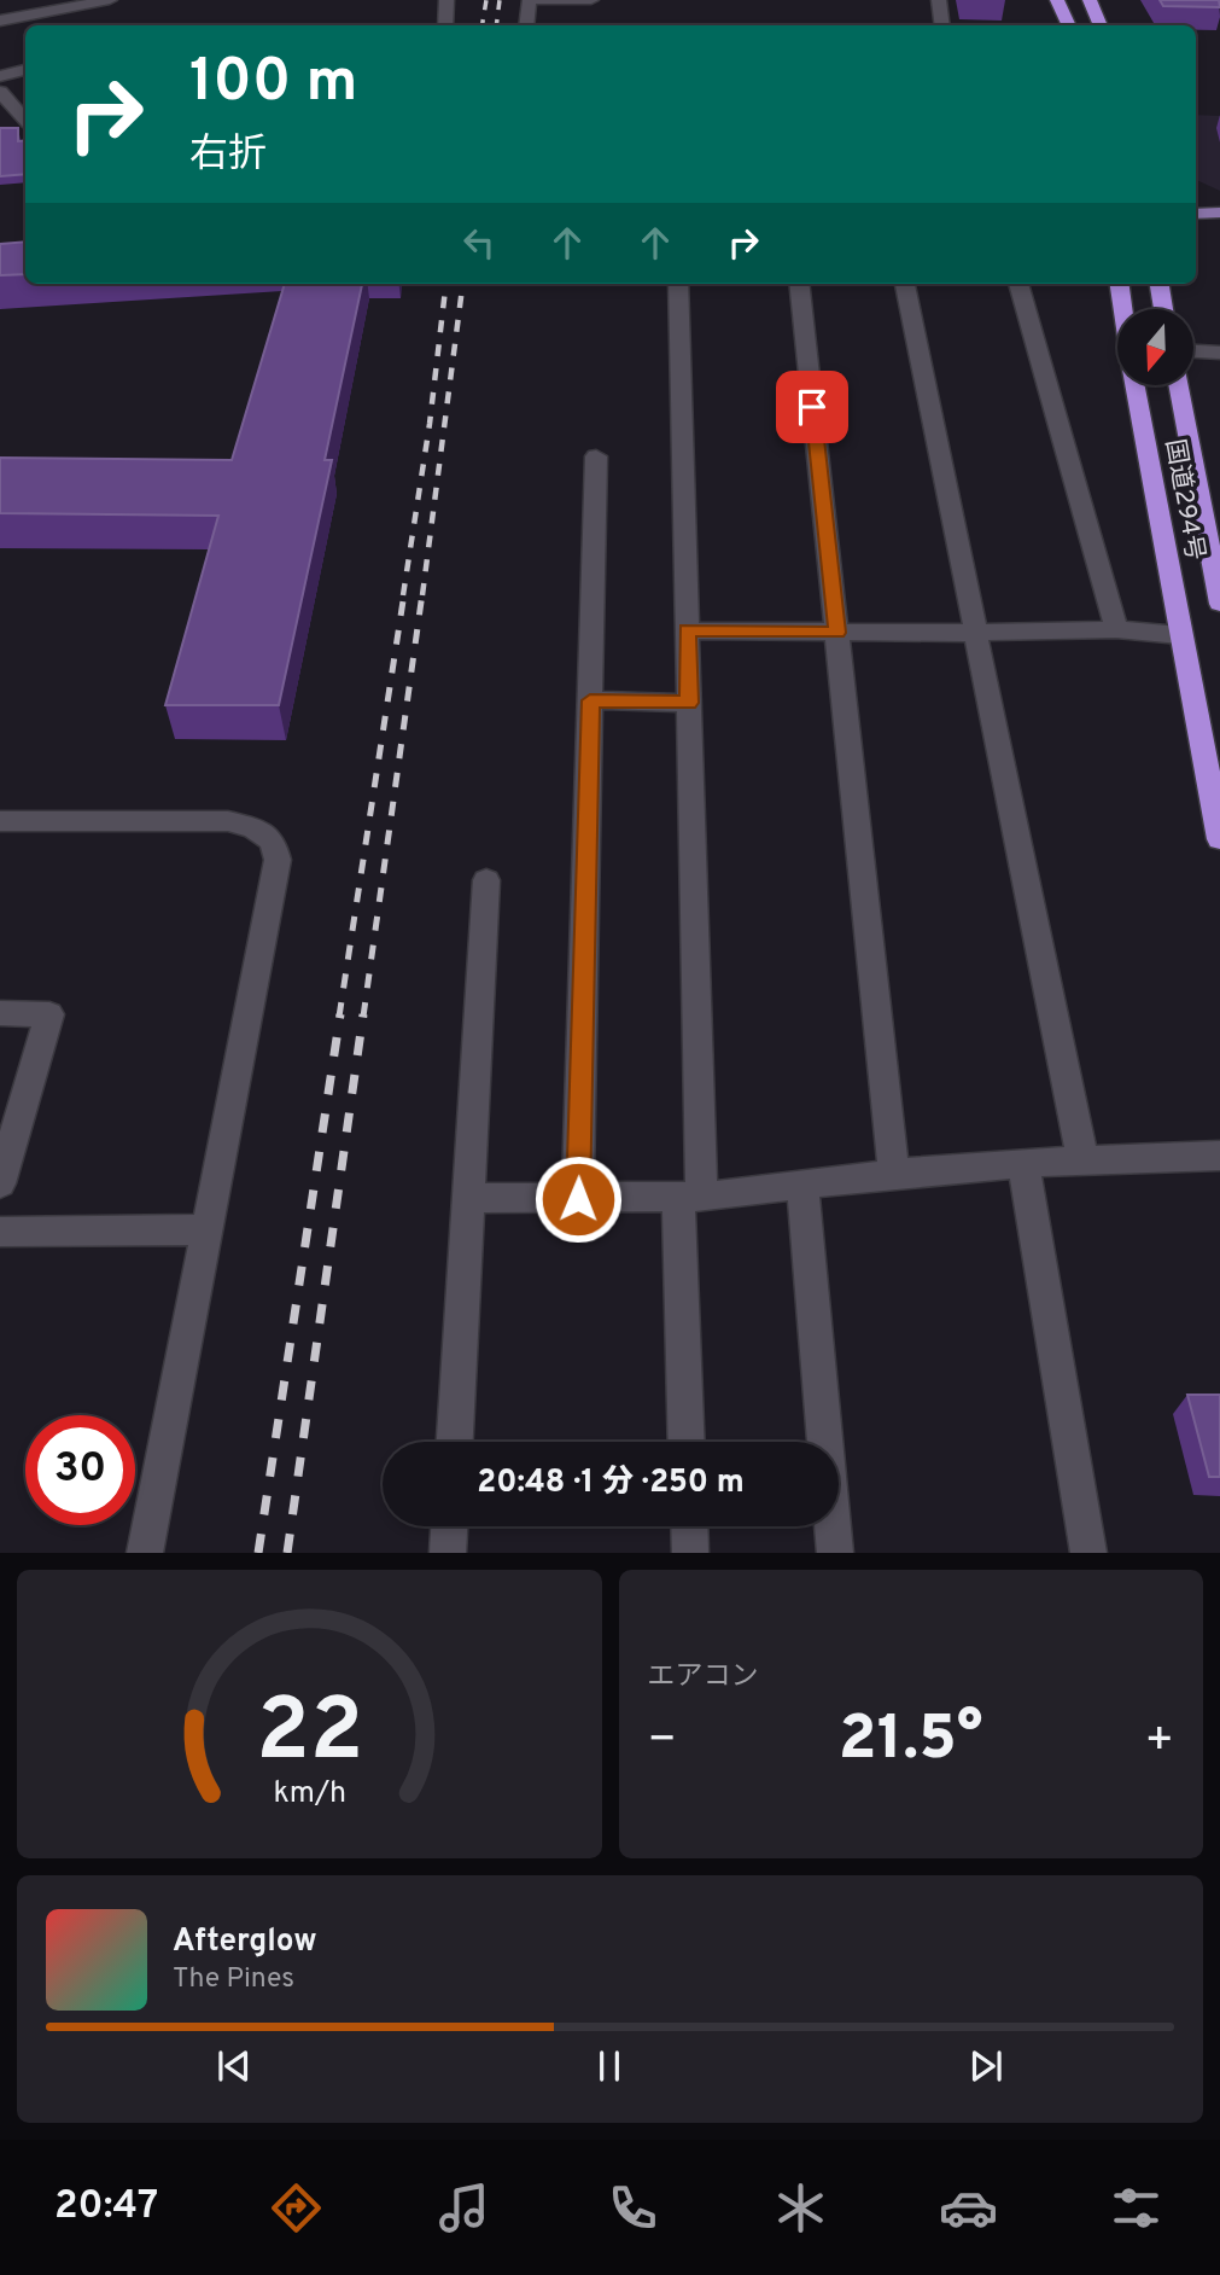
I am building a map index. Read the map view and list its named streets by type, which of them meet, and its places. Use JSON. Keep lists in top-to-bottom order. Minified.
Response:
{"streets":{"highway":["国道294号"]},"north":"bottom","page":{"turn":["100 m","右折"],"limit":"30","trip":"20:48 · 1 分 · 250 m","tile":"エアコン","heat":["−","21.5°","+"],"song":["Afterglow","The Pines"],"tabs":"20:47","gauge":["22","km/h"]}}
